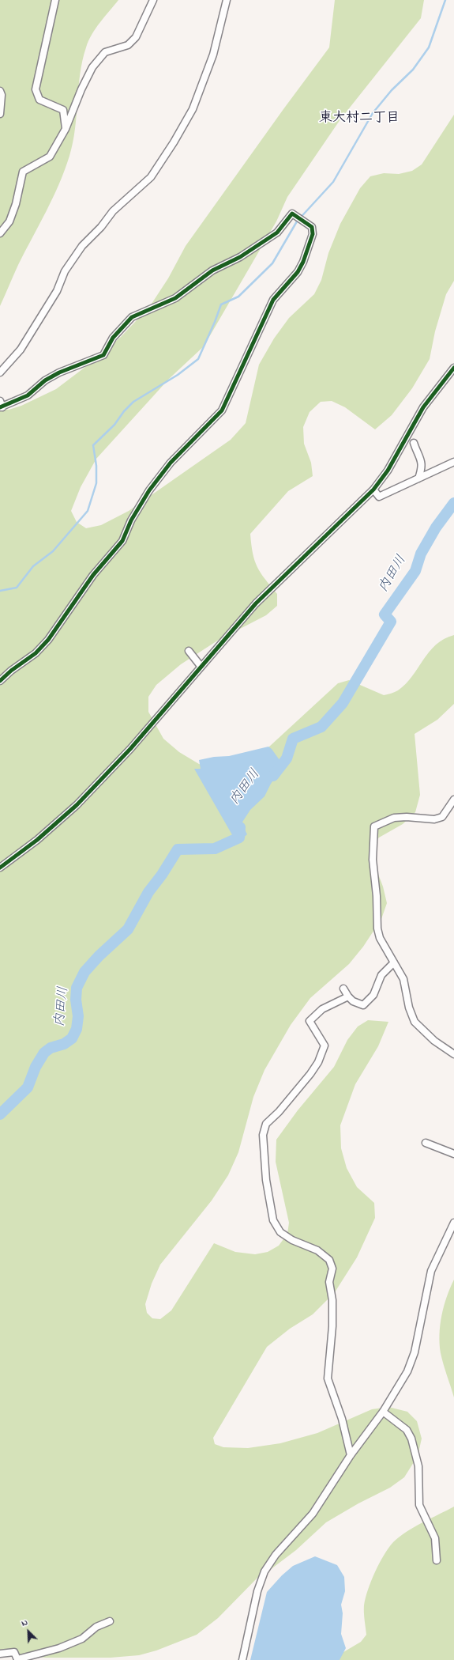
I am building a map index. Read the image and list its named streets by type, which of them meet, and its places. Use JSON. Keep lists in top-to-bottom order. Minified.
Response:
{"districts":["東大村二丁目"],"water":["内田川"],"north":"top left"}
